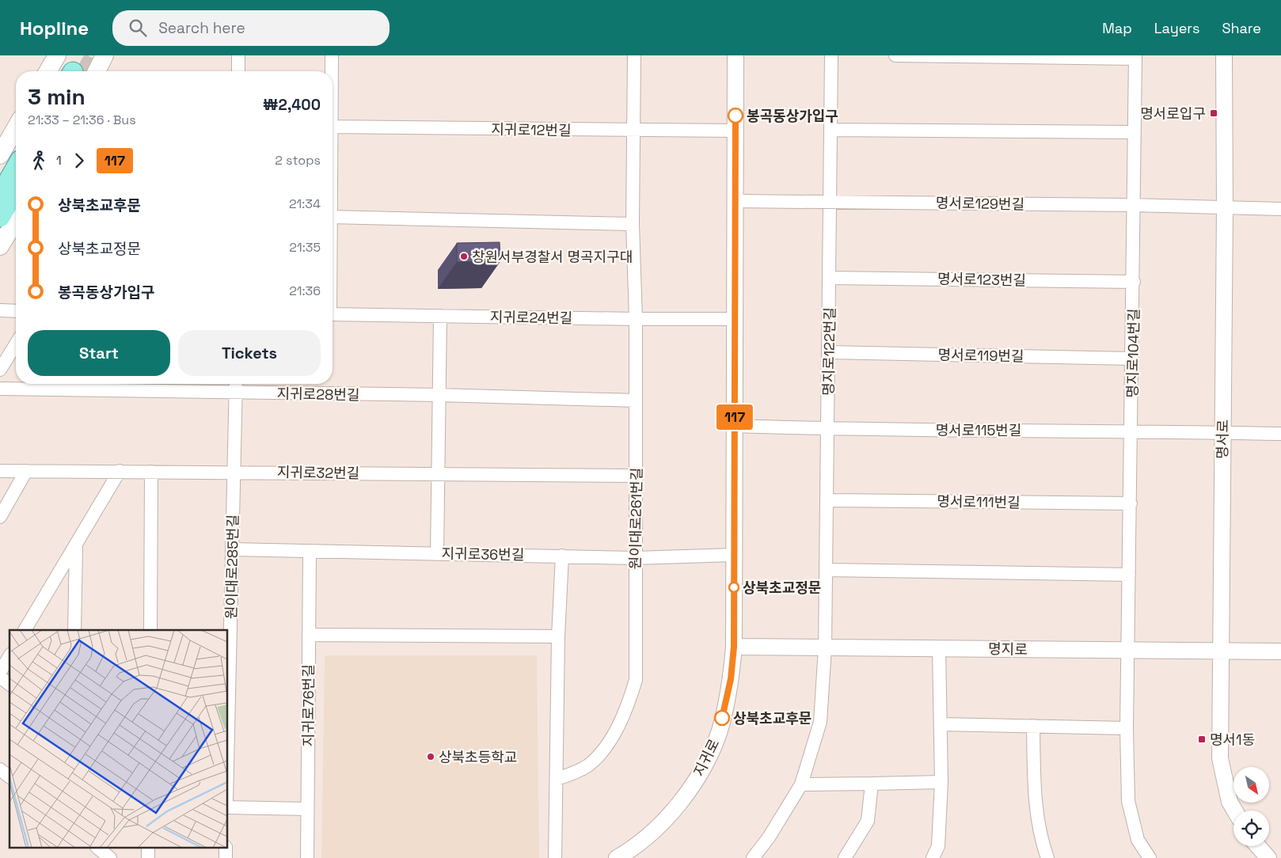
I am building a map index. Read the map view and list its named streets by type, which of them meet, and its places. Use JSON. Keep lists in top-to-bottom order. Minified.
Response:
{"streets":{"street":["지귀로12번길","명서로129번길","명서로123번길","지귀로24번길","명지로122번길","명지로104번길","명서로119번길","지귀로28번길","명서로115번길","명서로","지귀로32번길","명서로111번길","원이대로261번길","지귀로36번길","원이대로285번길","명지로","지귀로76번길","지귀로"]},"crossings":[["지귀로12번길","원이대로261번길"],["지귀로12번길","지귀로"],["명서로129번길","명지로122번길"],["명서로129번길","명지로104번길"],["명서로129번길","명서로"],["명서로129번길","지귀로"],["명서로123번길","명지로122번길"],["명서로123번길","명지로104번길"],["지귀로24번길","원이대로261번길"],["지귀로24번길","지귀로"],["명지로122번길","명서로119번길"],["명지로122번길","명서로115번길"],["명지로122번길","명서로111번길"],["명지로122번길","명지로"],["명지로104번길","명서로119번길"],["명지로104번길","명서로115번길"],["명지로104번길","명서로111번길"],["명지로104번길","명지로"],["지귀로28번길","원이대로261번길"],["지귀로28번길","원이대로285번길"],["명서로115번길","명서로"],["명서로115번길","지귀로"],["명서로","명지로"],["지귀로32번길","원이대로261번길"],["지귀로32번길","원이대로285번길"],["원이대로261번길","지귀로36번길"],["지귀로36번길","원이대로285번길"],["지귀로36번길","지귀로76번길"],["지귀로36번길","지귀로"],["명지로","지귀로"]],"places":{"transit":["명서로입구","명서1동"],"other":["봉곡동상가입구","창원서부경찰서 명곡지구대","상북초교정문","상북초교후문","상북초등학교"]},"lines":["bus line 117"],"north":"bottom right","page":{"header":"Hopline","search":"Search here","nav":["Map","Layers","Share"],"on_map":"117","heading":["3 min","21:33 – 21:36 · Bus","₩2,400"],"legs":["1","117","2 stops"],"list":[{"name":"상북초교후문","value":"21:34"},{"name":"상북초교정문","value":"21:35"},{"name":"봉곡동상가입구","value":"21:36"}],"buttons":["Start","Tickets"]}}
